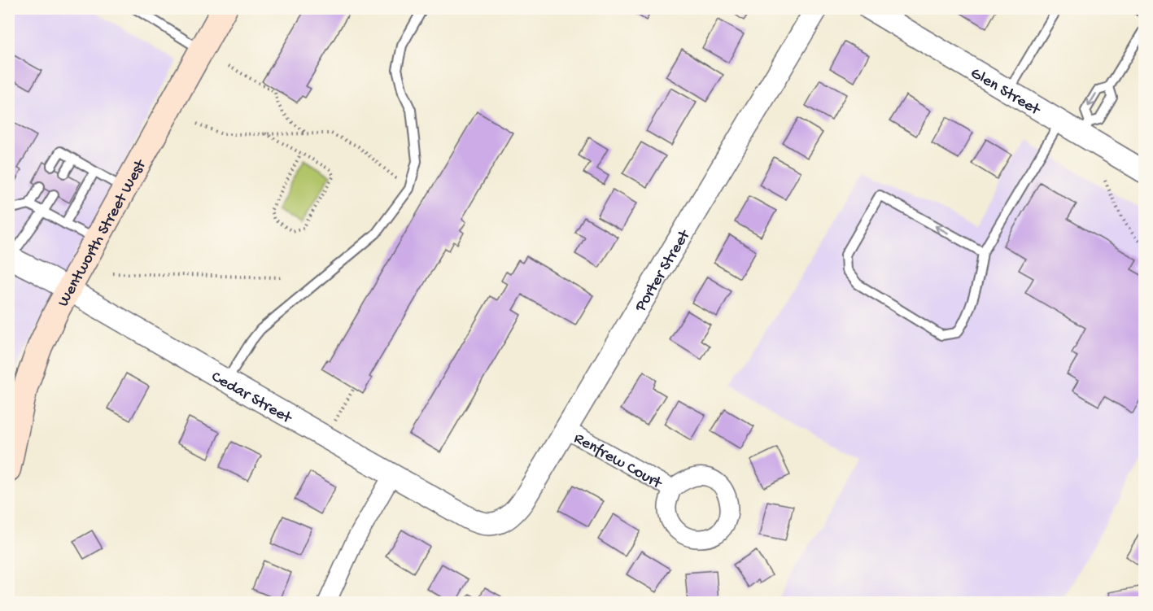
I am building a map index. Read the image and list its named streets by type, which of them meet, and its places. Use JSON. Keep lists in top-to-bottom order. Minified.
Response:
{"streets":{"main road":["Wentworth Street West"],"street":["Glen Street","Porter Street","Cedar Street","Renfrew Court"]},"crossings":[["Wentworth Street West","Cedar Street"],["Porter Street","Cedar Street"],["Porter Street","Renfrew Court"]]}
